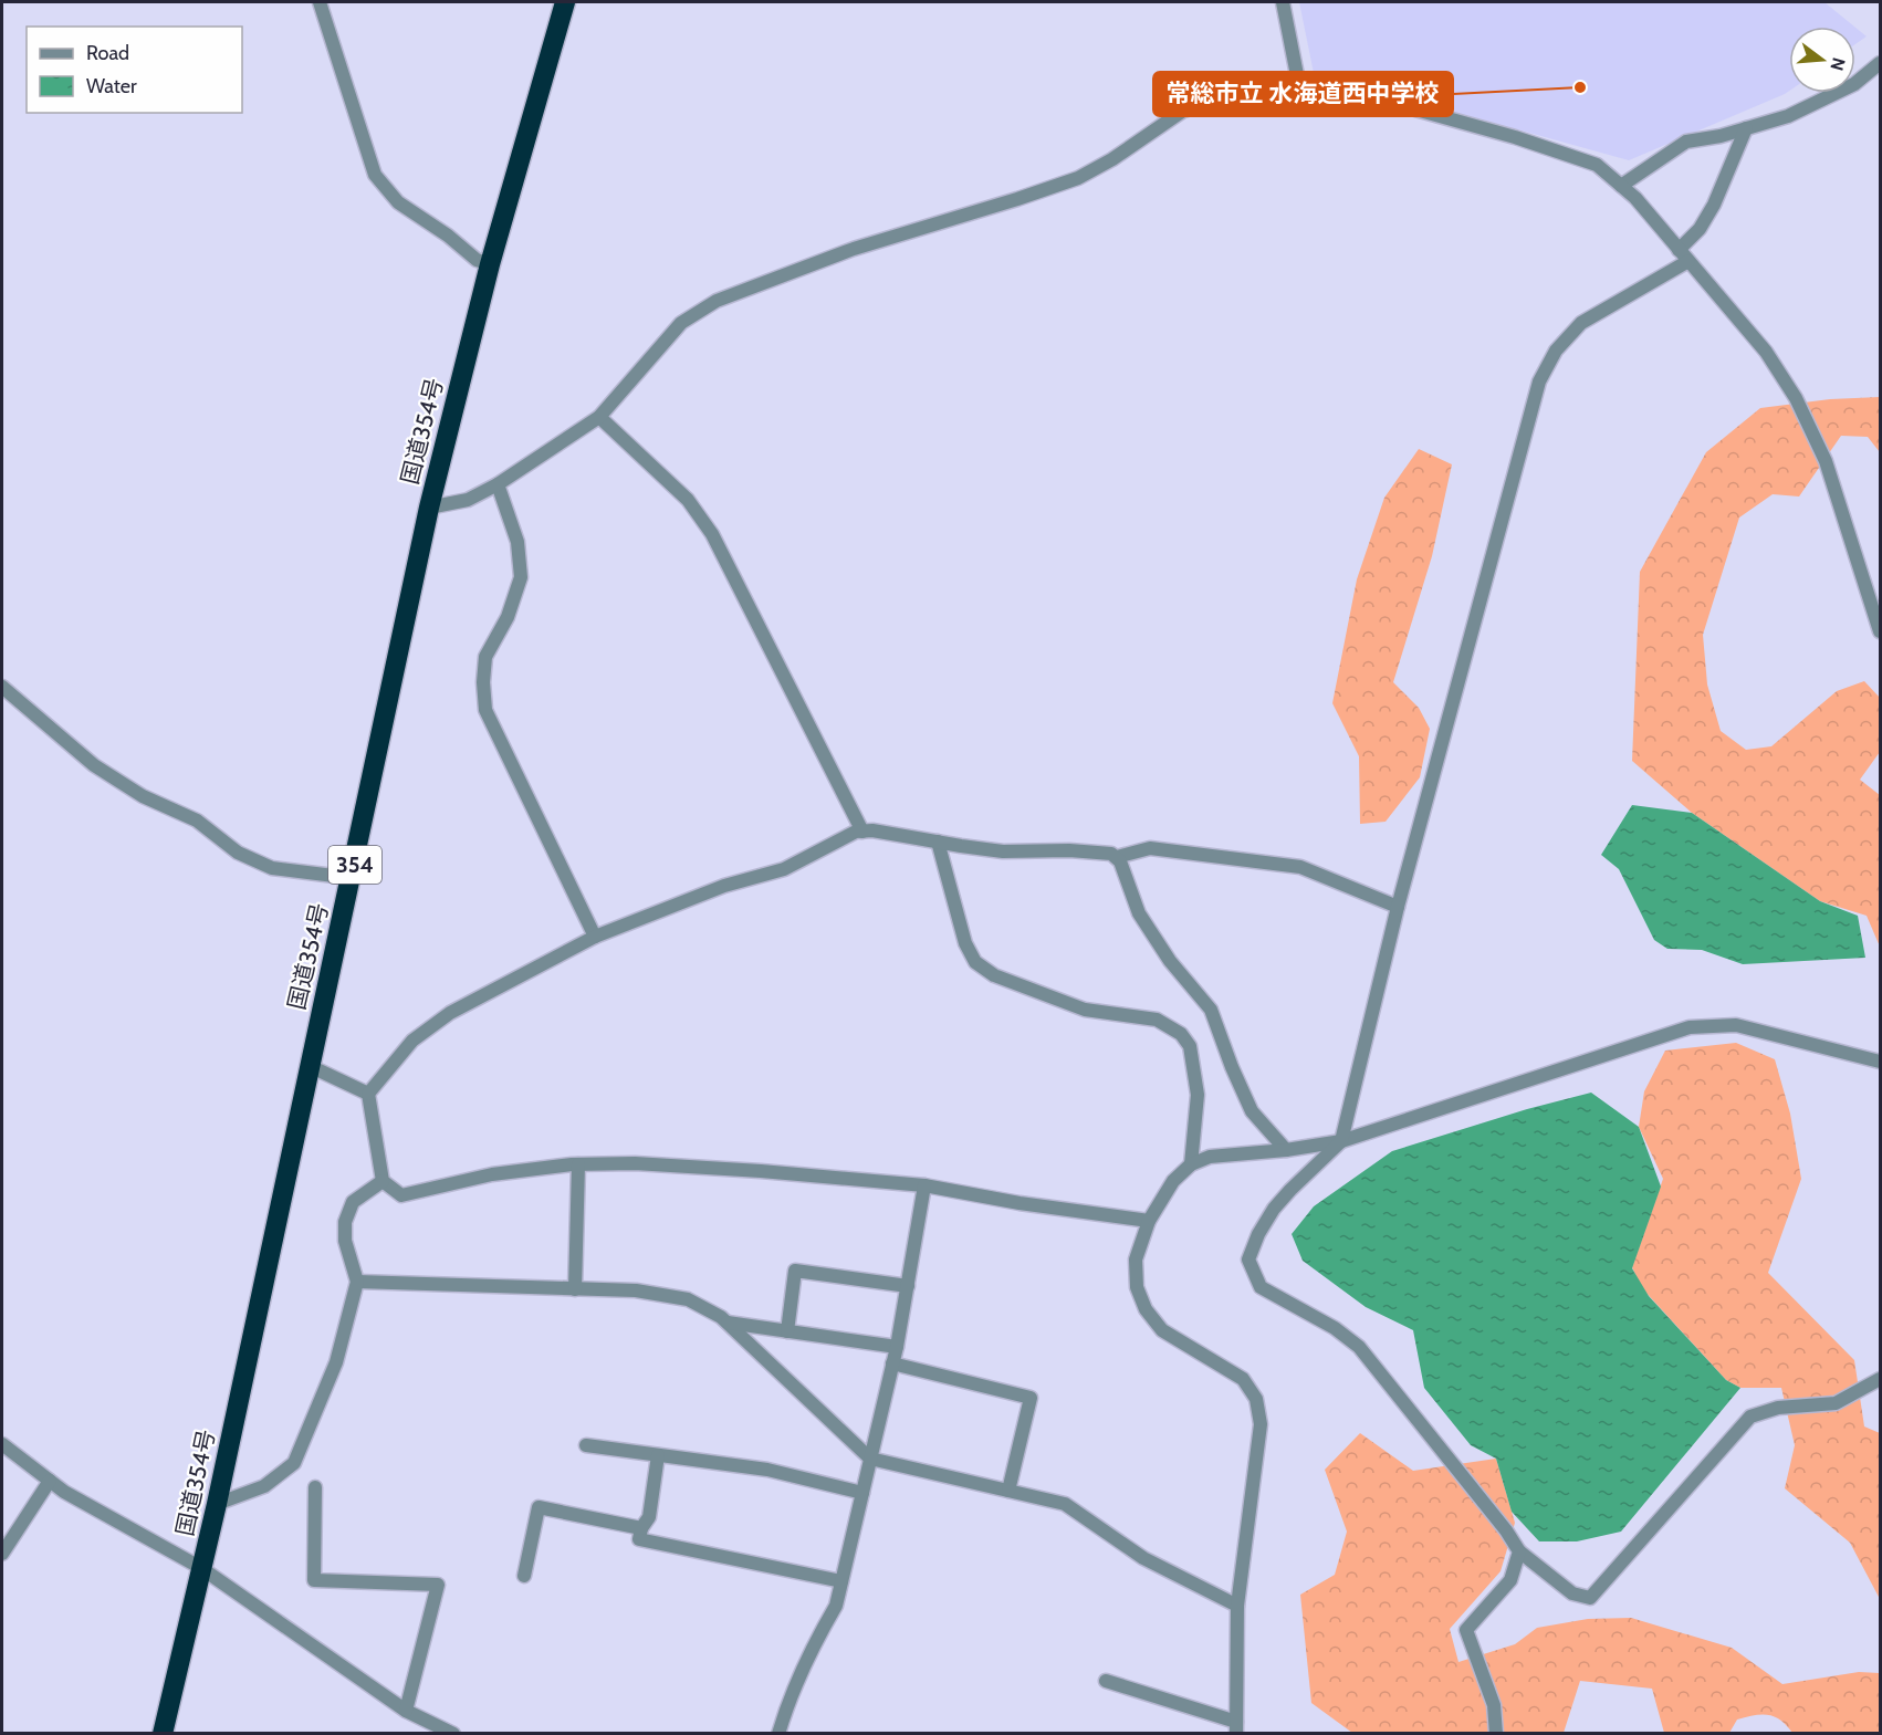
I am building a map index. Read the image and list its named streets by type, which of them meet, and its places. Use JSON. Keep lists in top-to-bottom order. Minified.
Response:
{"streets":{"highway":["国道354号","354"]},"places":["常総市立 水海道西中学校"],"legend":["Road","Water"],"north":"right"}
